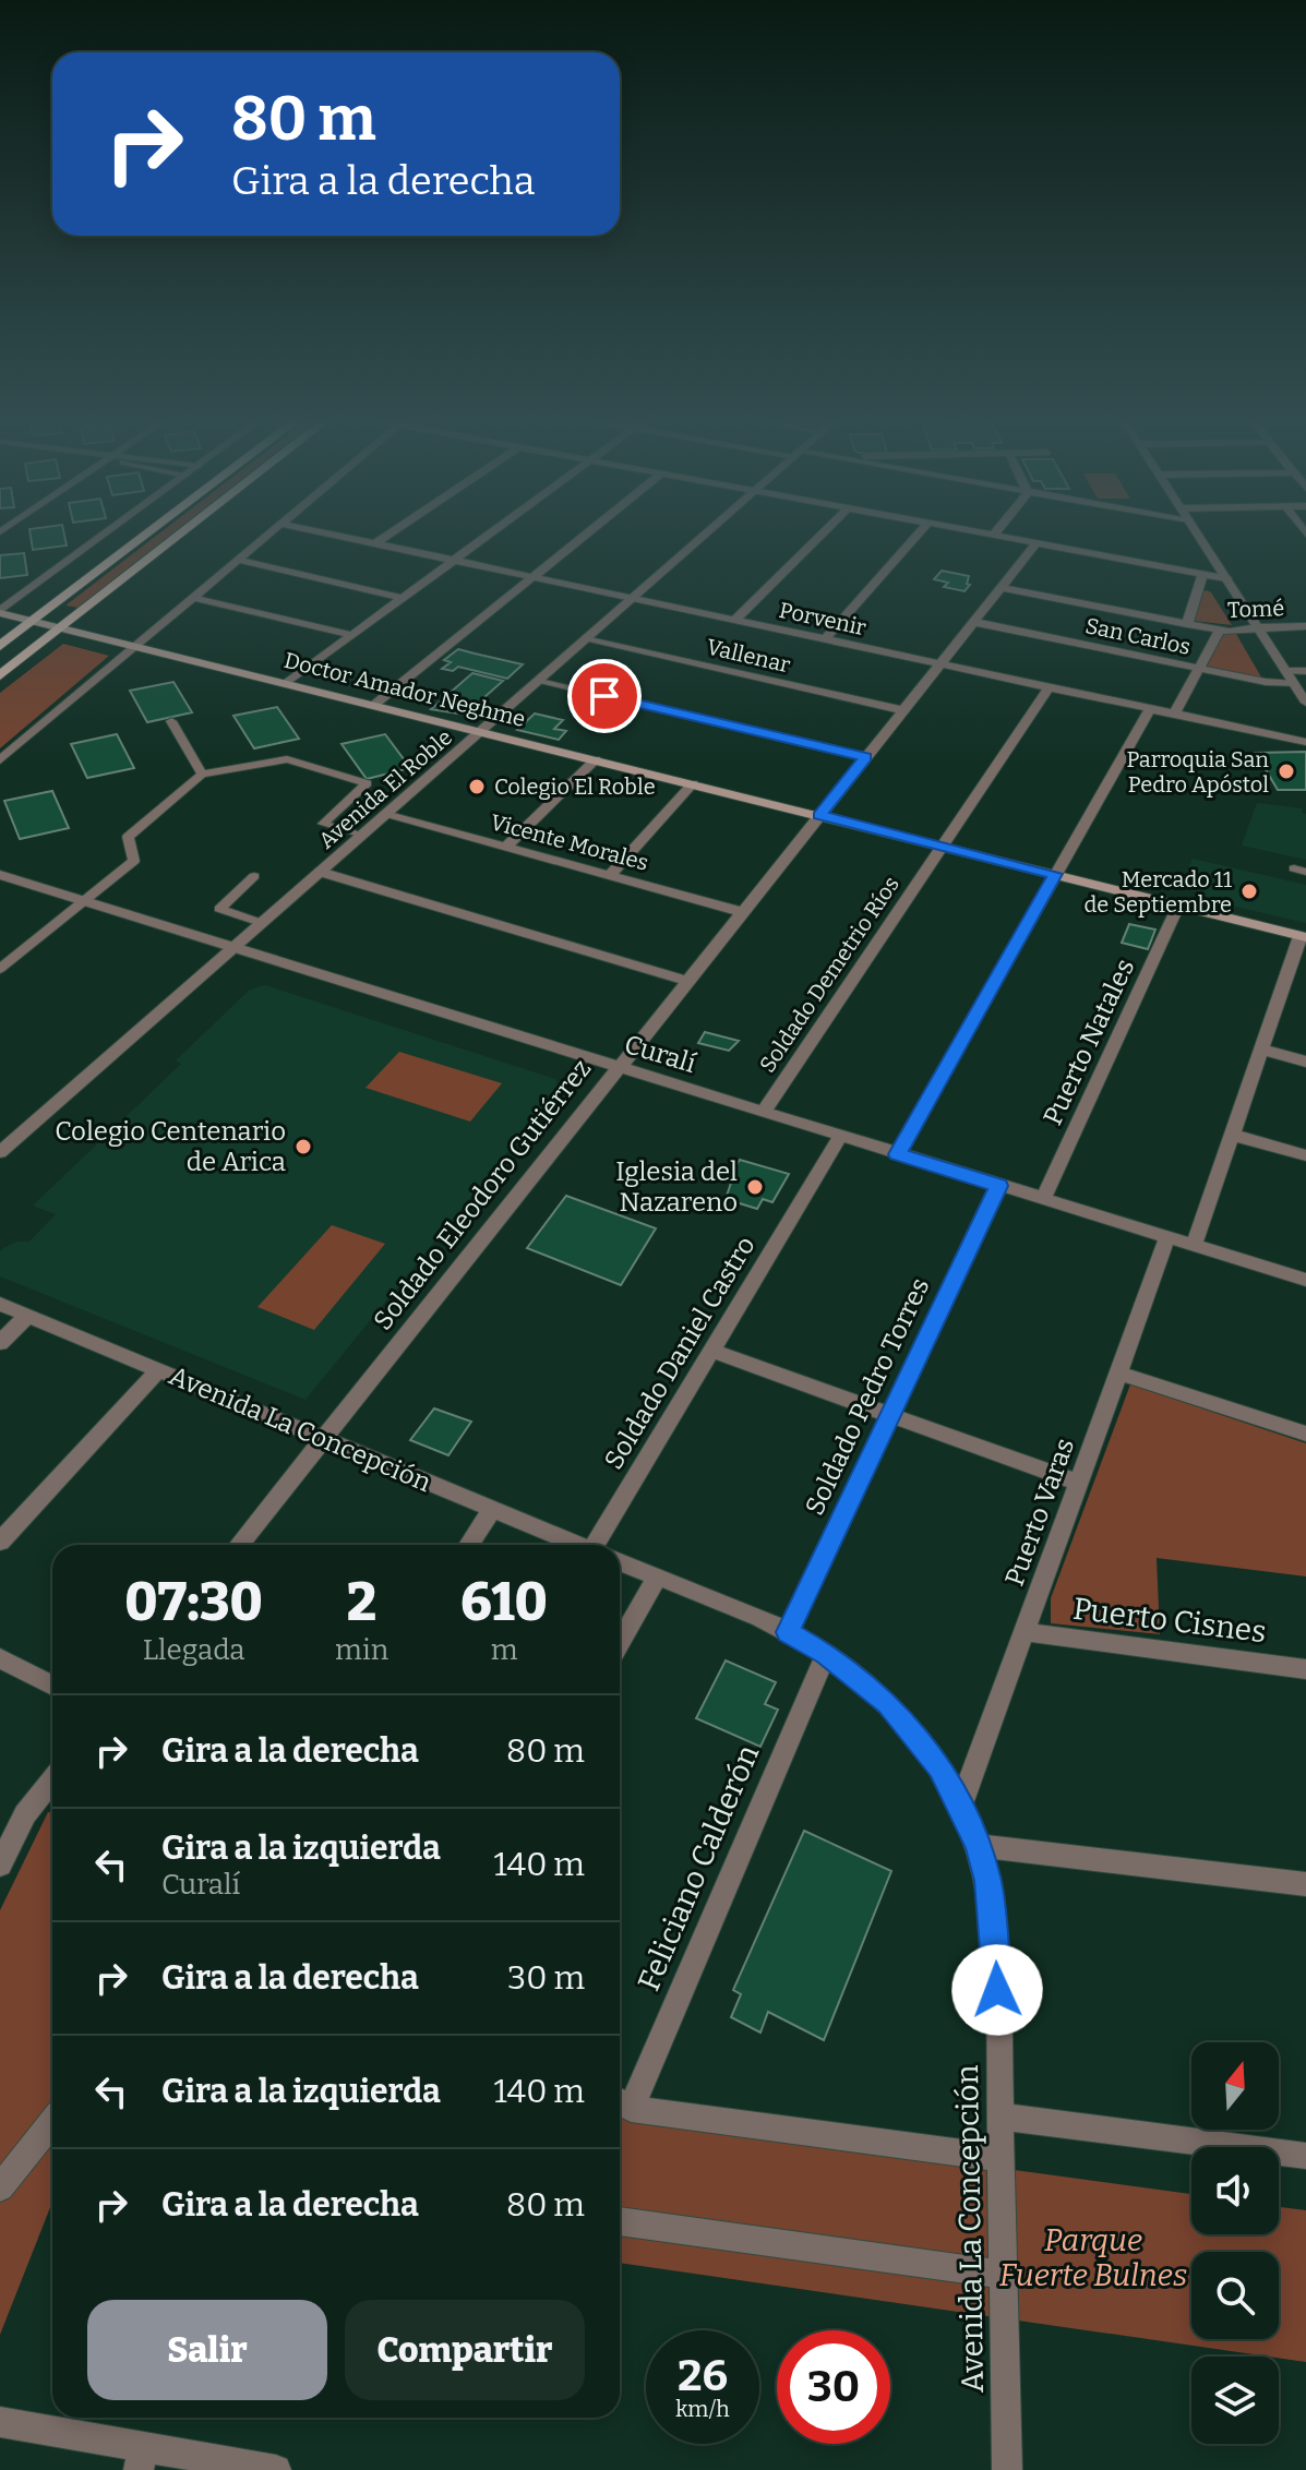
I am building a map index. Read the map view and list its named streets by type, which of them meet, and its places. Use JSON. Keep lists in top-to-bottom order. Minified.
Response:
{"streets":{"main road":["Doctor Amador Neghme"],"street":["Tomé","Porvenir","San Carlos","Vallenar","Avenida El Roble","Vicente Morales","Soldado Demetrio Ríos","Puerto Natales","Curalí","Soldado Eleodoro Gutiérrez","Soldado Daniel Castro","Soldado Pedro Torres","Avenida La Concepción","Puerto Varas","Puerto Cisnes","Feliciano Calderón"]},"crossings":[["Tomé","Soldado Eleodoro Gutiérrez"],["Porvenir","Avenida El Roble"],["Porvenir","Soldado Demetrio Ríos"],["Porvenir","Soldado Eleodoro Gutiérrez"],["San Carlos","Soldado Eleodoro Gutiérrez"],["Vallenar","Avenida El Roble"],["Vallenar","Soldado Eleodoro Gutiérrez"],["Doctor Amador Neghme","Avenida El Roble"],["Doctor Amador Neghme","Soldado Demetrio Ríos"],["Doctor Amador Neghme","Puerto Natales"],["Doctor Amador Neghme","Soldado Eleodoro Gutiérrez"],["Avenida El Roble","Vicente Morales"],["Avenida El Roble","Curalí"],["Vicente Morales","Soldado Eleodoro Gutiérrez"],["Soldado Demetrio Ríos","Curalí"],["Puerto Natales","Curalí"],["Curalí","Soldado Eleodoro Gutiérrez"],["Curalí","Soldado Daniel Castro"],["Curalí","Soldado Pedro Torres"],["Curalí","Puerto Varas"],["Soldado Eleodoro Gutiérrez","Avenida La Concepción"],["Soldado Pedro Torres","Avenida La Concepción"],["Avenida La Concepción","Puerto Varas"],["Avenida La Concepción","Feliciano Calderón"],["Puerto Varas","Puerto Cisnes"]],"parks":["Parque Fuerte Bulnes"],"places":["Parroquia San Pedro Apóstol","Colegio El Roble","Mercado 11 de Septiembre","Colegio Centenario de Arica","Iglesia del Nazareno"],"north":"top","page":{"turn":["80 m","Gira a la derecha"],"eta":["07:30","Llegada","2","min","610","m"],"list":[{"name":"Gira a la derecha","value":"80 m"},{"name":"Gira a la izquierda","note":"Curalí","value":"140 m"},{"name":"Gira a la derecha","value":"30 m"},{"name":"Gira a la izquierda","value":"140 m"},{"name":"Gira a la derecha","value":"80 m"}],"buttons":["Salir","Compartir"],"speed":"26 km/h","limit":"30"}}
